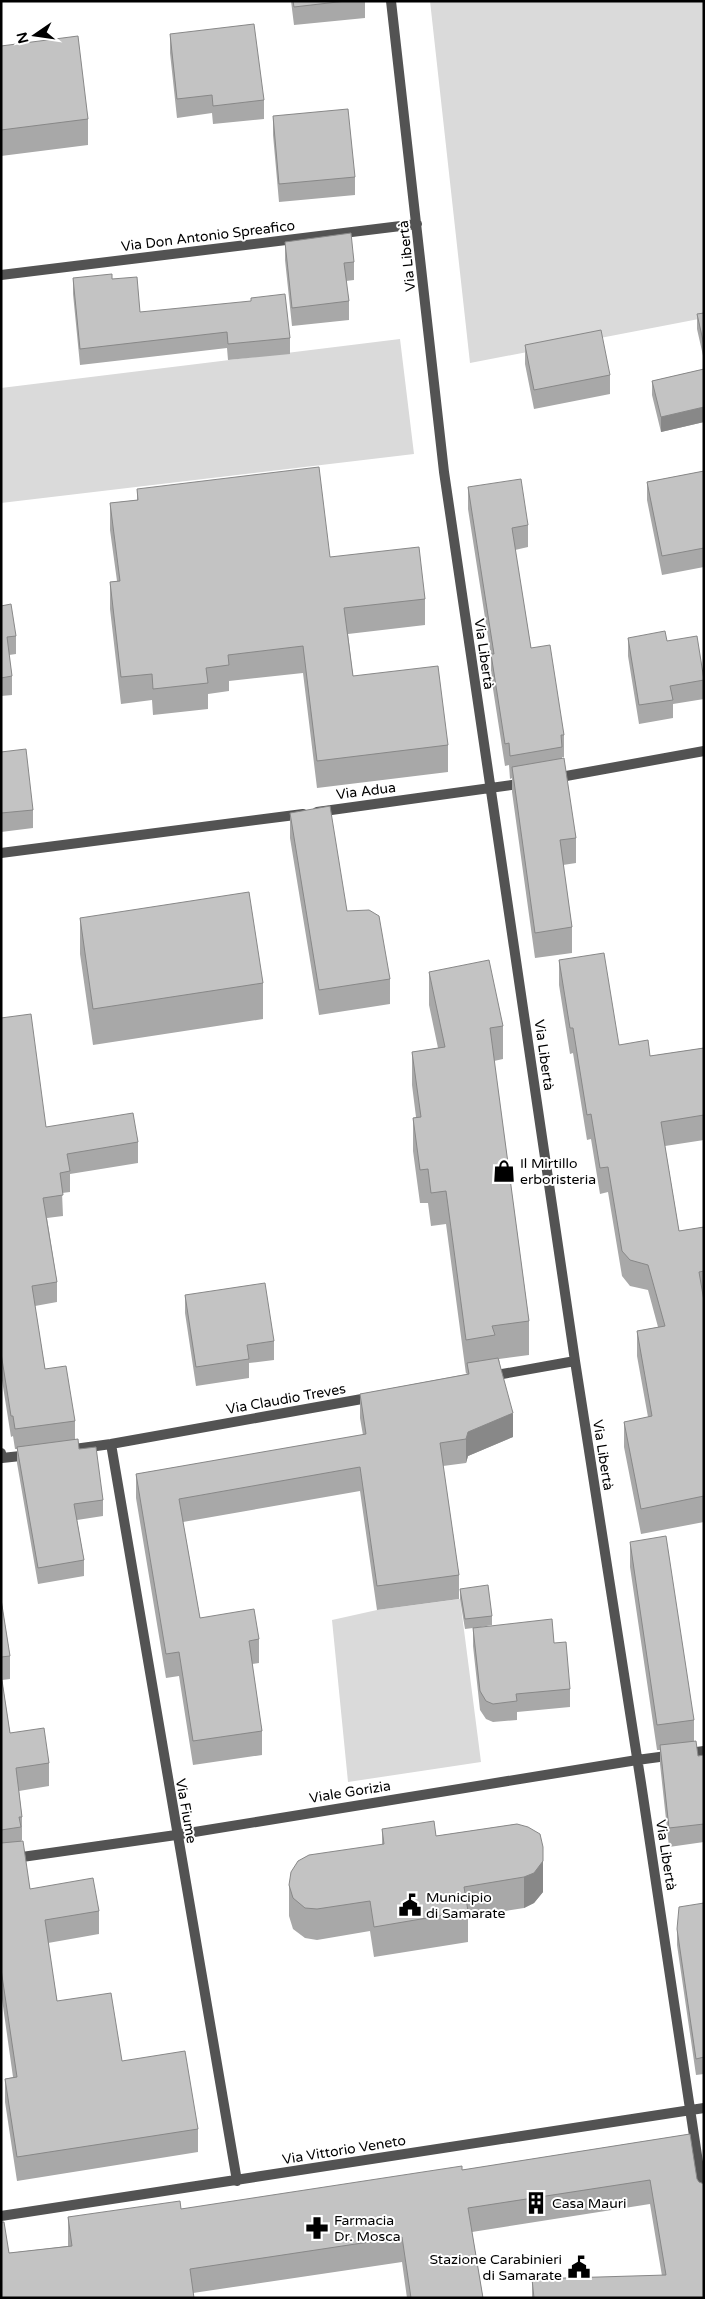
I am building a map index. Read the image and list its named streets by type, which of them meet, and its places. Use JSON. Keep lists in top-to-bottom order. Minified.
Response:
{"streets":{"street":["Via Don Antonio Spreafico","Via Libertà","Via Adua","Via Claudio Treves","Viale Gorizia","Via Fiume","Via Vittorio Veneto"]},"crossings":[["Via Don Antonio Spreafico","Via Libertà"],["Via Libertà","Via Adua"],["Via Libertà","Viale Gorizia"],["Via Libertà","Via Vittorio Veneto"],["Via Claudio Treves","Via Fiume"],["Viale Gorizia","Via Fiume"],["Via Fiume","Via Vittorio Veneto"]],"places":{"shop":["Il Mirtillo erboristeria"],"public building":["Municipio di Samarate","Stazione Carabinieri di Samarate"],"building":["Casa Mauri"],"pharmacy":["Farmacia Dr. Mosca"]},"north":"left"}
